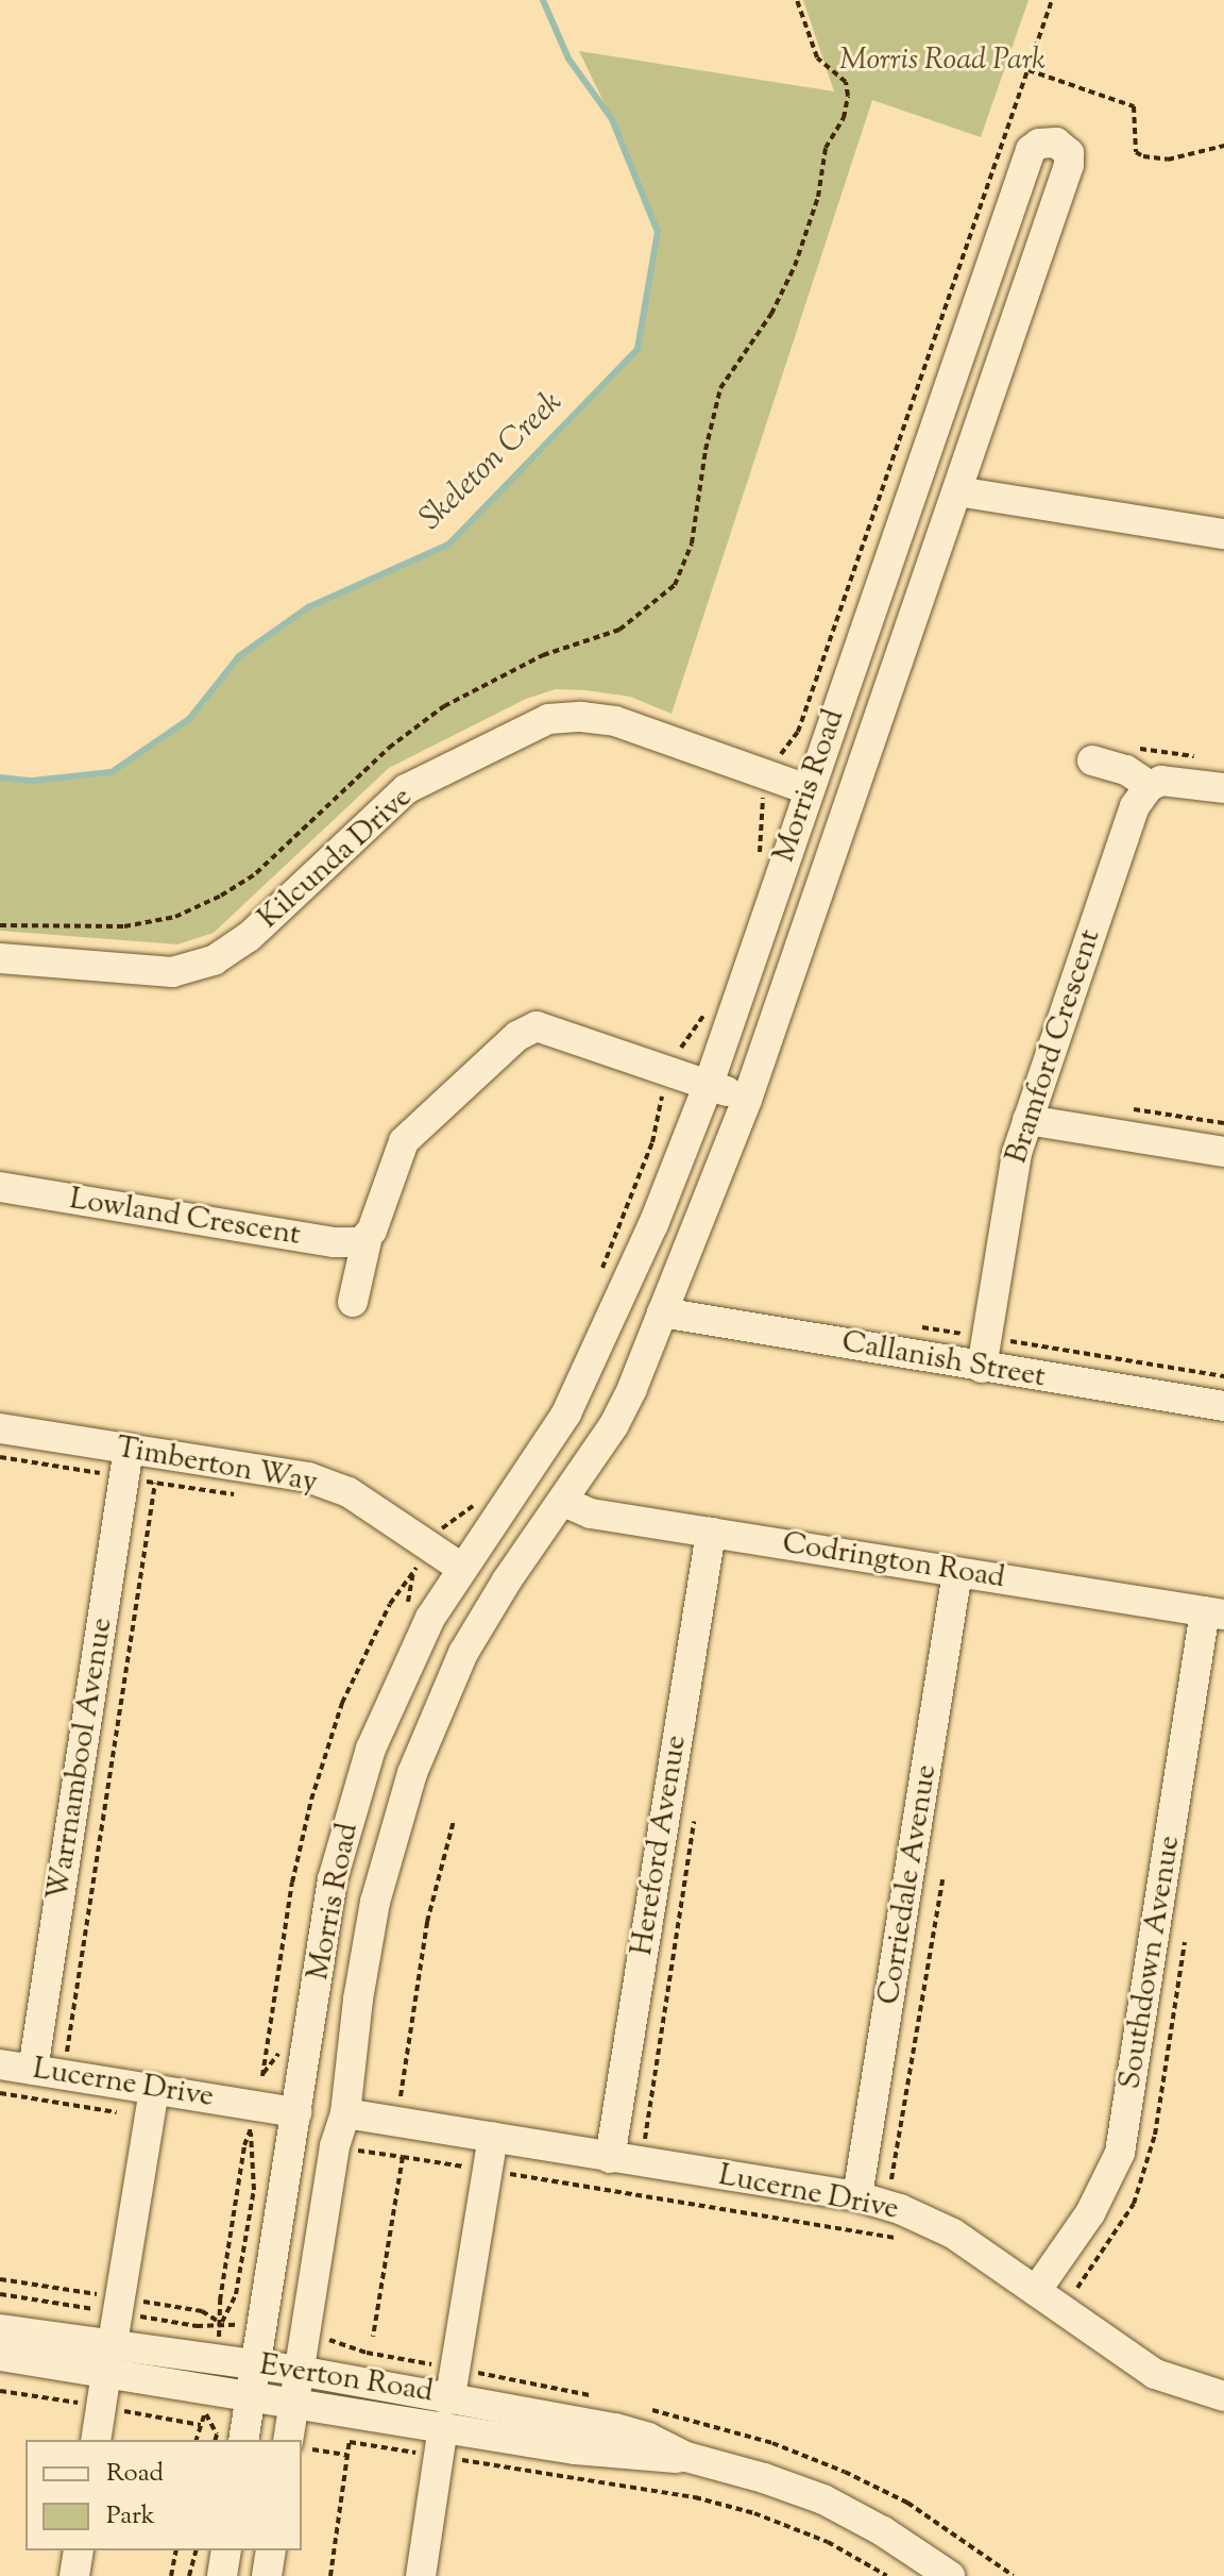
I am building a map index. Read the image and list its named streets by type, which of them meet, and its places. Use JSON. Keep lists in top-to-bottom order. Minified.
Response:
{"streets":{"street":["Morris Road","Kilcunda Drive","Bramford Crescent","Lowland Crescent","Callanish Street","Timberton Way","Codrington Road","Warrnambool Avenue","Hereford Avenue","Corriedale Avenue","Southdown Avenue","Lucerne Drive","Everton Road"]},"crossings":[["Morris Road","Kilcunda Drive"],["Morris Road","Callanish Street"],["Morris Road","Timberton Way"],["Morris Road","Codrington Road"],["Morris Road","Lucerne Drive"],["Morris Road","Everton Road"],["Bramford Crescent","Callanish Street"],["Timberton Way","Warrnambool Avenue"],["Codrington Road","Hereford Avenue"],["Codrington Road","Corriedale Avenue"],["Codrington Road","Southdown Avenue"],["Warrnambool Avenue","Lucerne Drive"],["Hereford Avenue","Lucerne Drive"],["Corriedale Avenue","Lucerne Drive"],["Southdown Avenue","Lucerne Drive"]],"water":["Skeleton Creek"],"parks":["Morris Road Park"],"legend":["Road","Park"]}
